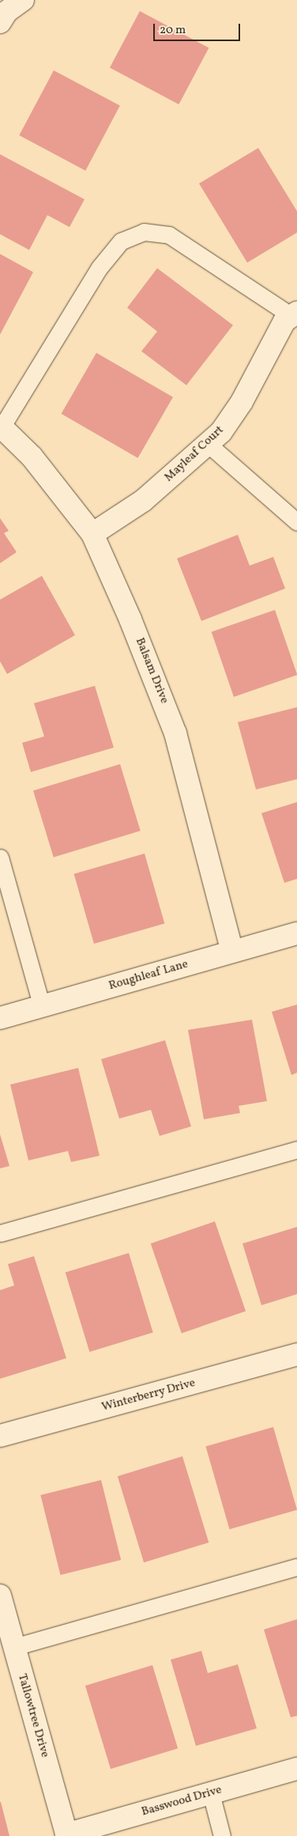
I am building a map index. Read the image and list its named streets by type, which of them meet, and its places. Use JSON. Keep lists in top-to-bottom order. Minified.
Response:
{"streets":{"street":["Mayleaf Court","Balsam Drive","Roughleaf Lane","Winterberry Drive","Tallowtree Drive","Basswood Drive"]},"crossings":[["Mayleaf Court","Balsam Drive"],["Balsam Drive","Roughleaf Lane"],["Tallowtree Drive","Basswood Drive"]],"scale_bar":"20 m"}
